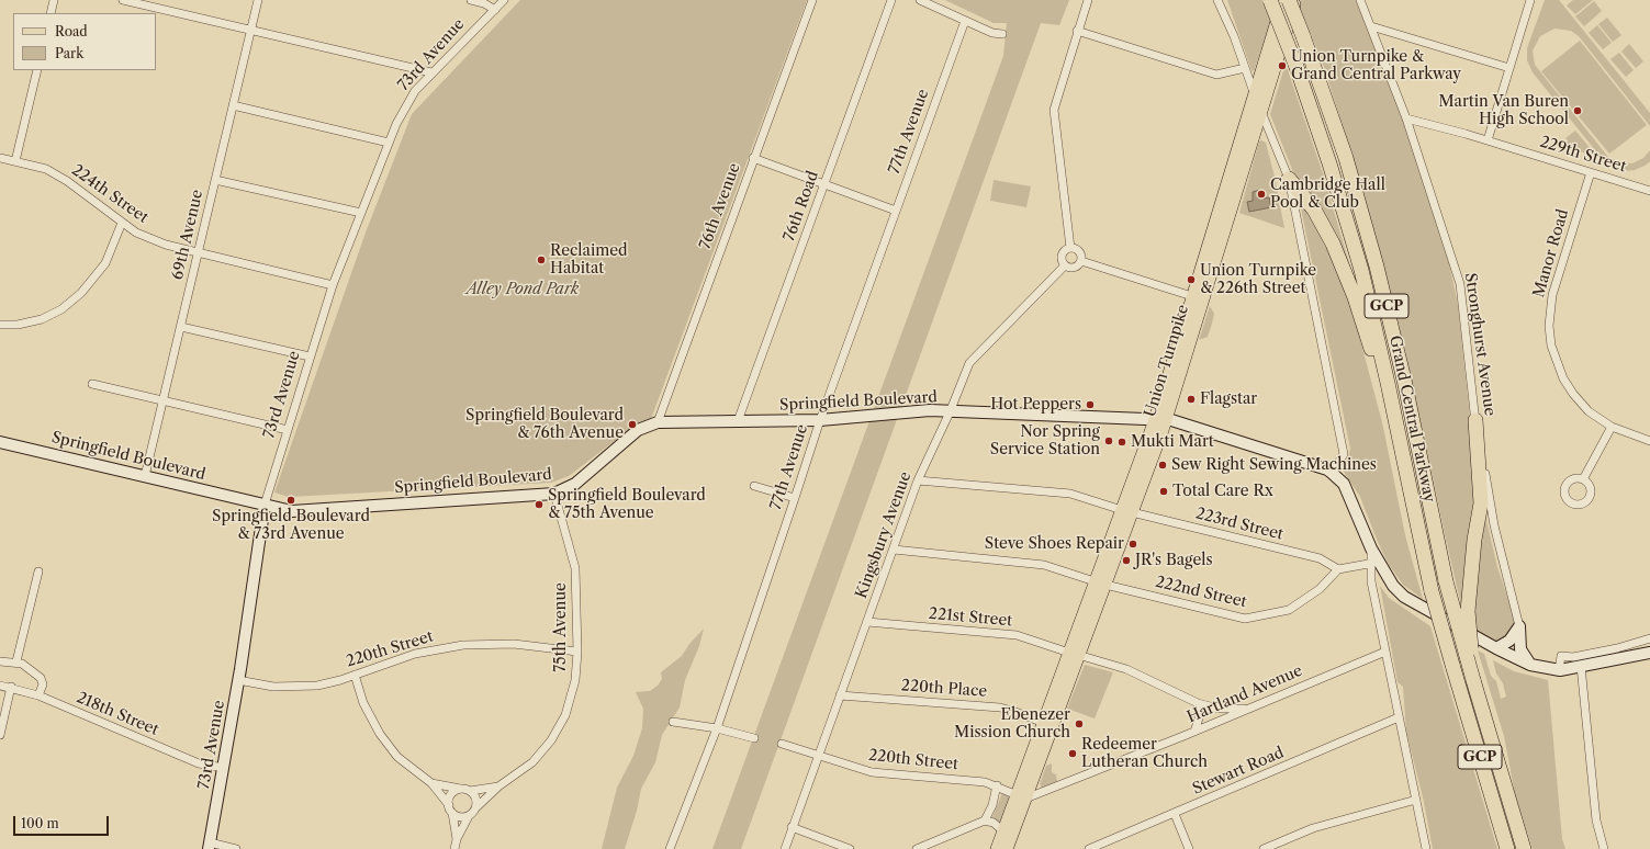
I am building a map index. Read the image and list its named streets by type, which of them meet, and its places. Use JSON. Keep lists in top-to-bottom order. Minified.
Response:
{"streets":{"highway":["GCP","Grand Central Parkway"],"main road":["73rd Avenue","Union Turnpike","Springfield Boulevard"],"street":["77th Avenue","229th Street","224th Street","76th Avenue","76th Road","69th Avenue","Manor Road","Stronghurst Avenue","223rd Street","Kingsbury Avenue","222nd Street","221st Street","75th Avenue","220th Street","220th Place","Hartland Avenue","218th Street","Stewart Road"]},"crossings":[["73rd Avenue","224th Street"],["73rd Avenue","Springfield Boulevard"],["73rd Avenue","220th Street"],["73rd Avenue","218th Street"],["77th Avenue","Springfield Boulevard"],["229th Street","Manor Road"],["229th Street","Stronghurst Avenue"],["224th Street","69th Avenue"],["76th Avenue","Springfield Boulevard"],["76th Road","Springfield Boulevard"],["69th Avenue","Springfield Boulevard"],["Union Turnpike","Springfield Boulevard"],["Union Turnpike","223rd Street"],["Union Turnpike","222nd Street"],["Union Turnpike","221st Street"],["Union Turnpike","220th Street"],["Union Turnpike","220th Place"],["Union Turnpike","Hartland Avenue"],["Springfield Boulevard","Kingsbury Avenue"],["Springfield Boulevard","75th Avenue"],["223rd Street","Kingsbury Avenue"],["223rd Street","222nd Street"],["Kingsbury Avenue","222nd Street"],["Kingsbury Avenue","221st Street"],["Kingsbury Avenue","220th Street"],["Kingsbury Avenue","220th Place"],["221st Street","Hartland Avenue"],["75th Avenue","220th Street"],["220th Street","Hartland Avenue"]],"parks":["Alley Pond Park"],"places":["Union Turnpike & Grand Central Parkway","Martin Van Buren High School","Cambridge Hall Pool & Club","Reclaimed Habitat","Union Turnpike & 226th Street","Flagstar","Hot Peppers","Springfield Boulevard & 76th Avenue","Nor Spring Service Station","Mukti Mart","Sew Right Sewing Machines","Total Care Rx","Springfield Boulevard & 73rd Avenue","Springfield Boulevard & 75th Avenue","Steve Shoes Repair","JR's Bagels","Ebenezer Mission Church","Redeemer Lutheran Church"],"legend":["Road","Park"],"scale_bar":"100 m"}
